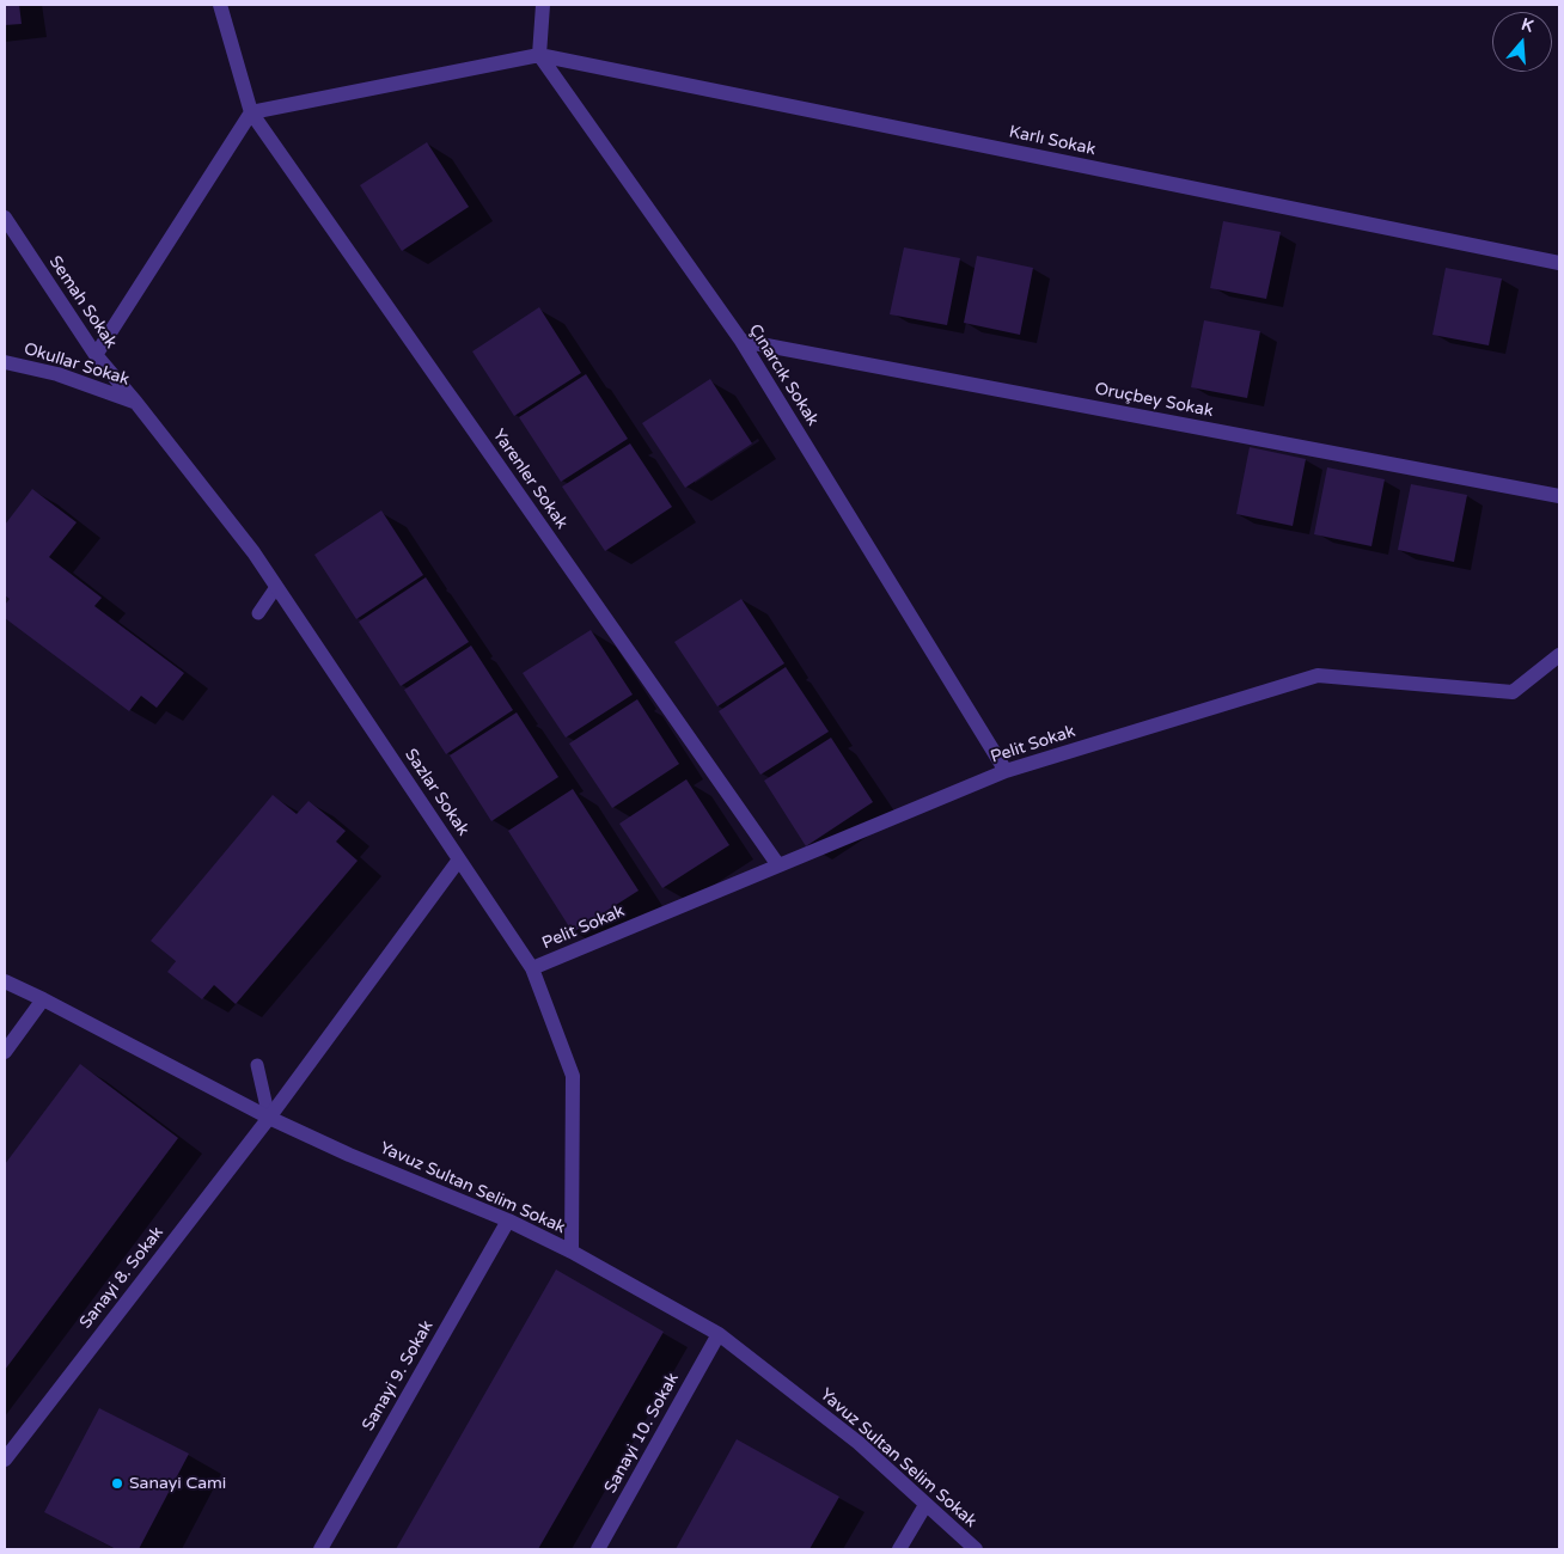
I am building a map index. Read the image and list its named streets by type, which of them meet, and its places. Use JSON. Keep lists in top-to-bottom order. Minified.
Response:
{"streets":{"street":["Karlı Sokak","Semah Sokak","Okullar Sokak","Çınarcık Sokak","Oruçbey Sokak","Yarenler Sokak","Pelit Sokak","Sazlar Sokak","Yavuz Sultan Selim Sokak","Sanayi 8. Sokak","Sanayi 9. Sokak","Sanayi 10. Sokak"]},"crossings":[["Karlı Sokak","Çınarcık Sokak"],["Semah Sokak","Okullar Sokak"],["Semah Sokak","Sazlar Sokak"],["Okullar Sokak","Sazlar Sokak"],["Çınarcık Sokak","Oruçbey Sokak"],["Çınarcık Sokak","Pelit Sokak"],["Yarenler Sokak","Pelit Sokak"],["Pelit Sokak","Sazlar Sokak"],["Sazlar Sokak","Yavuz Sultan Selim Sokak"],["Sazlar Sokak","Sanayi 8. Sokak"],["Yavuz Sultan Selim Sokak","Sanayi 8. Sokak"],["Yavuz Sultan Selim Sokak","Sanayi 9. Sokak"],["Yavuz Sultan Selim Sokak","Sanayi 10. Sokak"]],"places":["Sanayi Cami"],"north":"top"}
